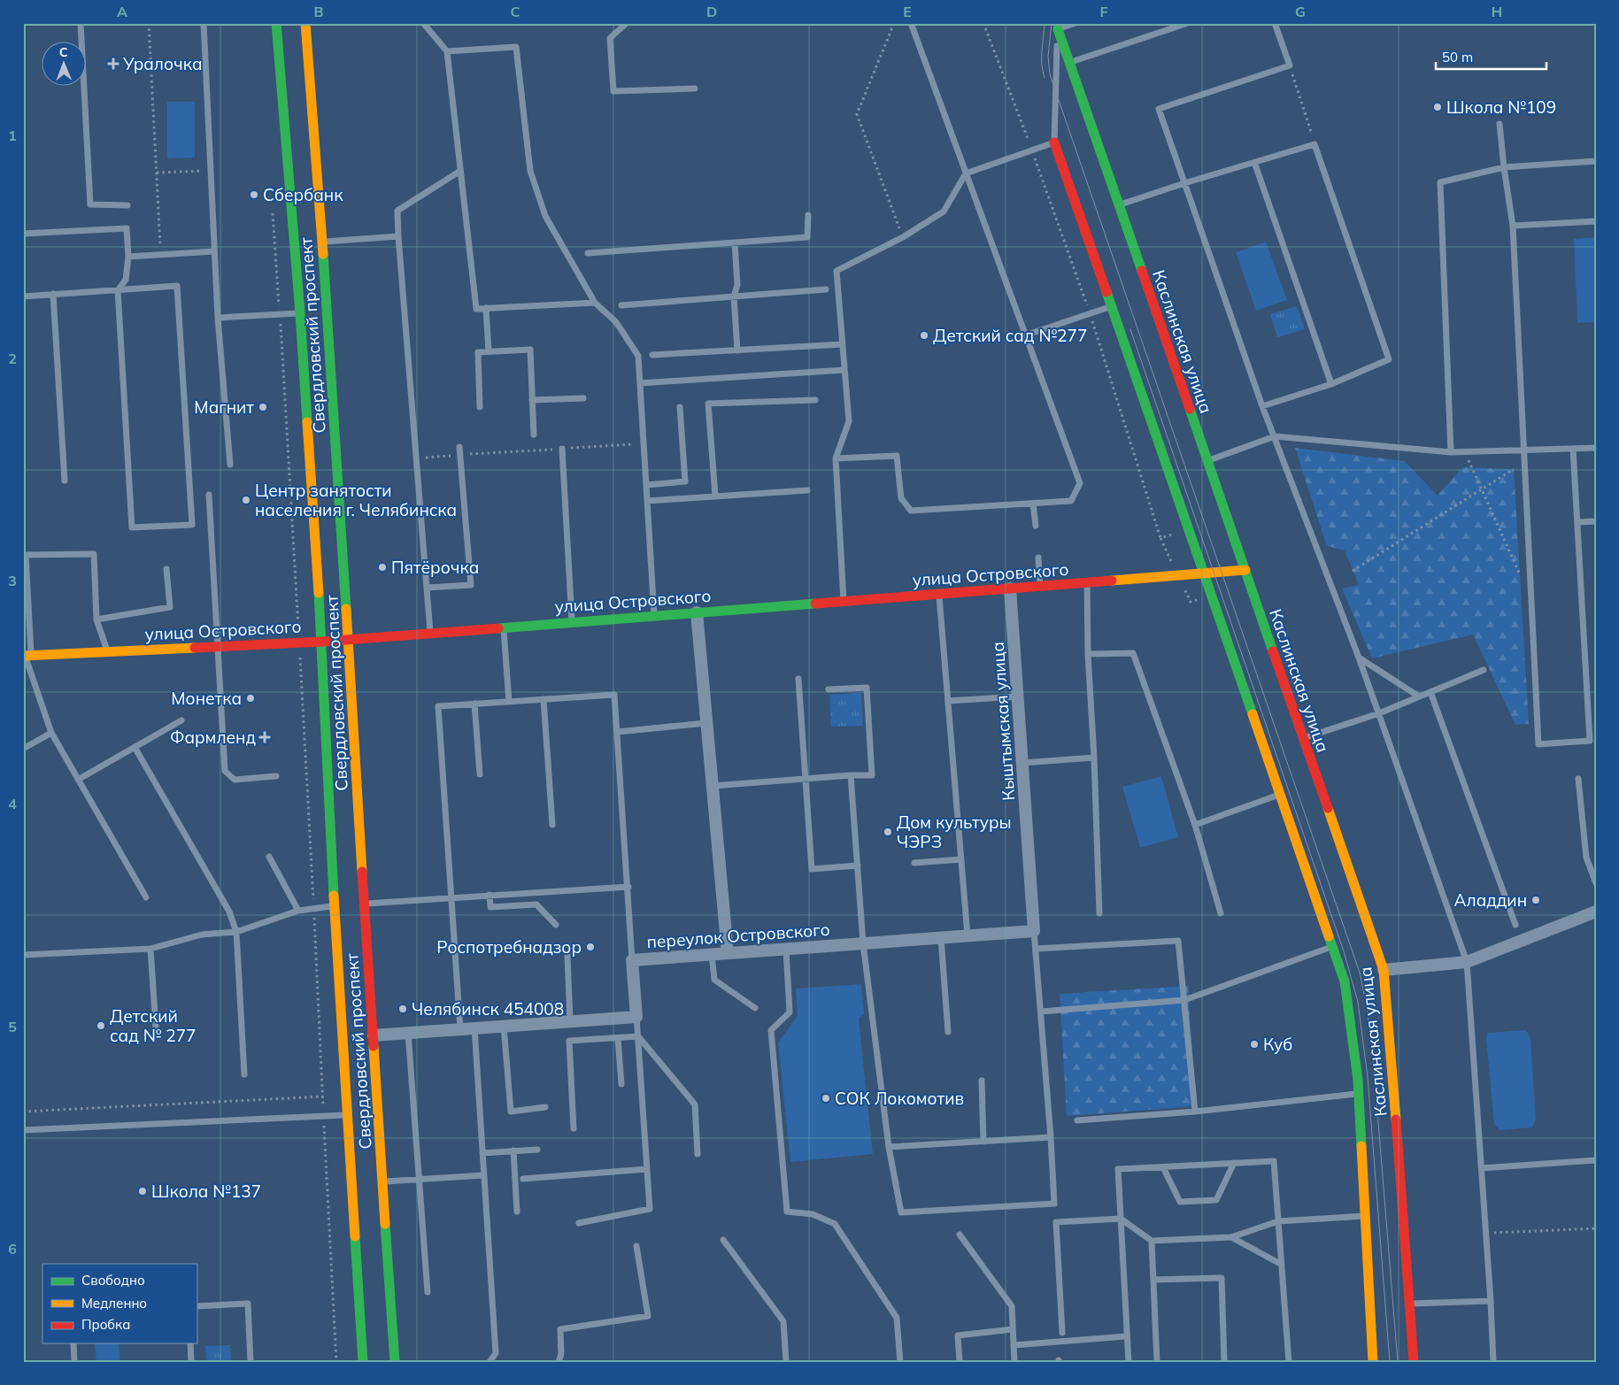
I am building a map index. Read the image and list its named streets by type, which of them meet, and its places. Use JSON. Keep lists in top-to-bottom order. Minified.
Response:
{"streets":{"main road":["Свердловский проспект","Каслинская улица","улица Островского"],"street":["Кыштымская улица","переулок Островского"]},"crossings":[["Свердловский проспект","улица Островского"],["Каслинская улица","улица Островского"],["улица Островского","Кыштымская улица"],["Кыштымская улица","переулок Островского"]],"places":{"health":["Уралочка","Фармленд"],"other":["Школа №109","Сбербанк","Детский сад №277","Магнит","Центр занятости населения г. Челябинска","Пятёрочка","Монетка","Дом культуры ЧЭРЗ","Аладдин","Роспотребнадзор","Челябинск 454008","Детский сад № 277","Куб","СОК Локомотив","Школа №137"]},"legend":["Свободно","Медленно","Пробка"],"scale_bar":"50 m","north":"top","grid":{"columns":["A","B","C","D","E","F","G","H"],"rows":["1","2","3","4","5","6"]}}
